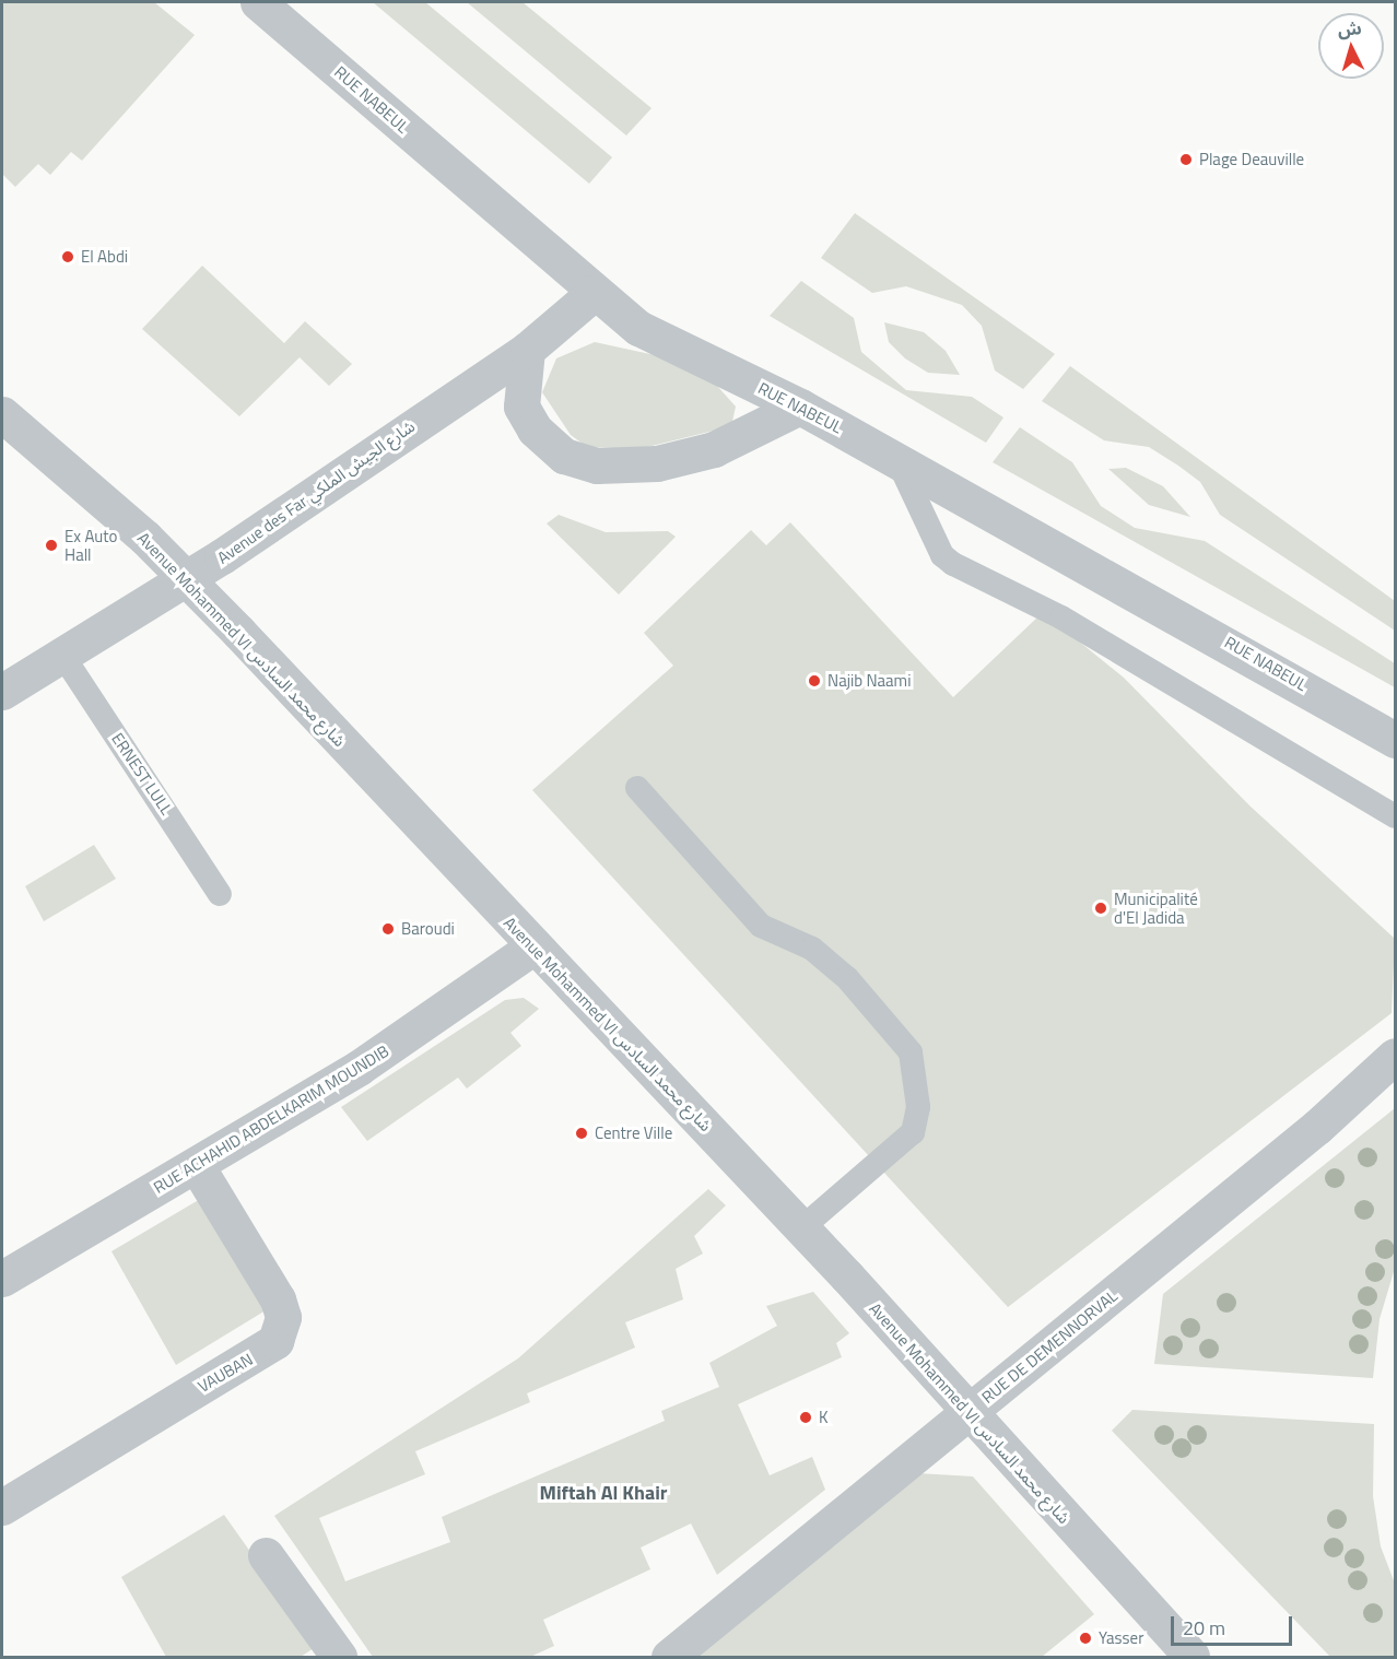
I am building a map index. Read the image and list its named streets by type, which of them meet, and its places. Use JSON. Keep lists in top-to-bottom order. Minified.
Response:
{"streets":{"street":["RUE NABEUL","Avenue des Far شارع الجيش الملكي","Avenue Mohammed VI شارع محمد السادس","RUE ACHAHID ABDELKARIM MOUNDIB","RUE DE DEMENNORVAL","VAUBAN"],"lane":["ERNEST LULL"]},"crossings":[["RUE NABEUL","Avenue des Far شارع الجيش الملكي"],["Avenue des Far شارع الجيش الملكي","Avenue Mohammed VI شارع محمد السادس"],["Avenue des Far شارع الجيش الملكي","ERNEST LULL"],["Avenue Mohammed VI شارع محمد السادس","RUE ACHAHID ABDELKARIM MOUNDIB"],["Avenue Mohammed VI شارع محمد السادس","RUE DE DEMENNORVAL"],["RUE ACHAHID ABDELKARIM MOUNDIB","VAUBAN"]],"districts":["Miftah Al Khair"],"places":["Plage Deauville","El Abdi","Ex Auto Hall","Najib Naami","Municipalité d'El Jadida","Baroudi","Centre Ville","K","Yasser"],"scale_bar":"20 m","north":"top"}
